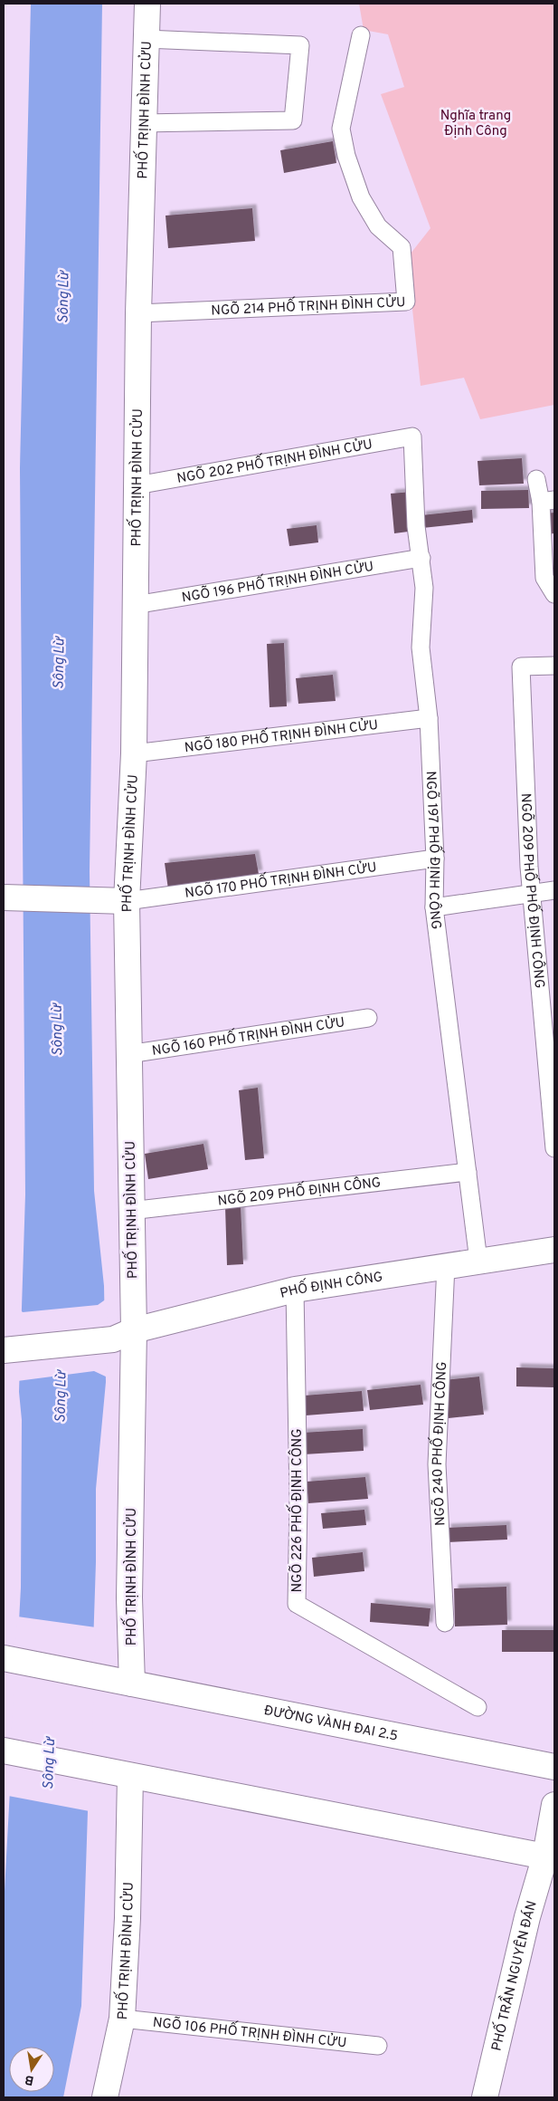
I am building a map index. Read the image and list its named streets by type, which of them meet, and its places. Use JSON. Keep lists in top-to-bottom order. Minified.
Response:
{"streets":{"main road":["PHỐ TRỊNH ĐÌNH CỬU","PHỐ ĐỊNH CÔNG","ĐƯỜNG VÀNH ĐAI 2.5","PHỐ TRẦN NGUYÊN ĐÁN"],"lane":["NGÕ 214 PHỐ TRỊNH ĐÌNH CỬU","NGÕ 202 PHỐ TRỊNH ĐÌNH CỬU","NGÕ 196 PHỐ TRỊNH ĐÌNH CỬU","NGÕ 180 PHỐ TRỊNH ĐÌNH CỬU","NGÕ 197 PHỐ ĐỊNH CÔNG","NGÕ 170 PHỐ TRỊNH ĐÌNH CỬU","NGÕ 209 PHỐ PHỐ ĐỊNH CÔNG","NGÕ 160 PHỐ TRỊNH ĐÌNH CỬU","NGÕ 209 PHỐ ĐỊNH CÔNG","NGÕ 240 PHỐ ĐỊNH CÔNG","NGÕ 226 PHỐ ĐỊNH CÔNG","NGÕ 106 PHỐ TRỊNH ĐÌNH CỬU"]},"crossings":[["PHỐ TRỊNH ĐÌNH CỬU","NGÕ 214 PHỐ TRỊNH ĐÌNH CỬU"],["PHỐ TRỊNH ĐÌNH CỬU","NGÕ 202 PHỐ TRỊNH ĐÌNH CỬU"],["PHỐ TRỊNH ĐÌNH CỬU","NGÕ 196 PHỐ TRỊNH ĐÌNH CỬU"],["PHỐ TRỊNH ĐÌNH CỬU","NGÕ 180 PHỐ TRỊNH ĐÌNH CỬU"],["PHỐ TRỊNH ĐÌNH CỬU","NGÕ 170 PHỐ TRỊNH ĐÌNH CỬU"],["PHỐ TRỊNH ĐÌNH CỬU","NGÕ 160 PHỐ TRỊNH ĐÌNH CỬU"],["PHỐ TRỊNH ĐÌNH CỬU","NGÕ 209 PHỐ ĐỊNH CÔNG"],["PHỐ TRỊNH ĐÌNH CỬU","PHỐ ĐỊNH CÔNG"],["PHỐ TRỊNH ĐÌNH CỬU","ĐƯỜNG VÀNH ĐAI 2.5"],["PHỐ TRỊNH ĐÌNH CỬU","NGÕ 106 PHỐ TRỊNH ĐÌNH CỬU"],["NGÕ 202 PHỐ TRỊNH ĐÌNH CỬU","NGÕ 197 PHỐ ĐỊNH CÔNG"],["NGÕ 196 PHỐ TRỊNH ĐÌNH CỬU","NGÕ 197 PHỐ ĐỊNH CÔNG"],["NGÕ 180 PHỐ TRỊNH ĐÌNH CỬU","NGÕ 197 PHỐ ĐỊNH CÔNG"],["NGÕ 197 PHỐ ĐỊNH CÔNG","NGÕ 170 PHỐ TRỊNH ĐÌNH CỬU"],["NGÕ 197 PHỐ ĐỊNH CÔNG","NGÕ 209 PHỐ ĐỊNH CÔNG"],["NGÕ 197 PHỐ ĐỊNH CÔNG","PHỐ ĐỊNH CÔNG"],["PHỐ ĐỊNH CÔNG","NGÕ 240 PHỐ ĐỊNH CÔNG"],["PHỐ ĐỊNH CÔNG","NGÕ 226 PHỐ ĐỊNH CÔNG"]],"water":["Sông Lừ"],"parks":["Nghĩa trang Định Công"],"north":"bottom"}
